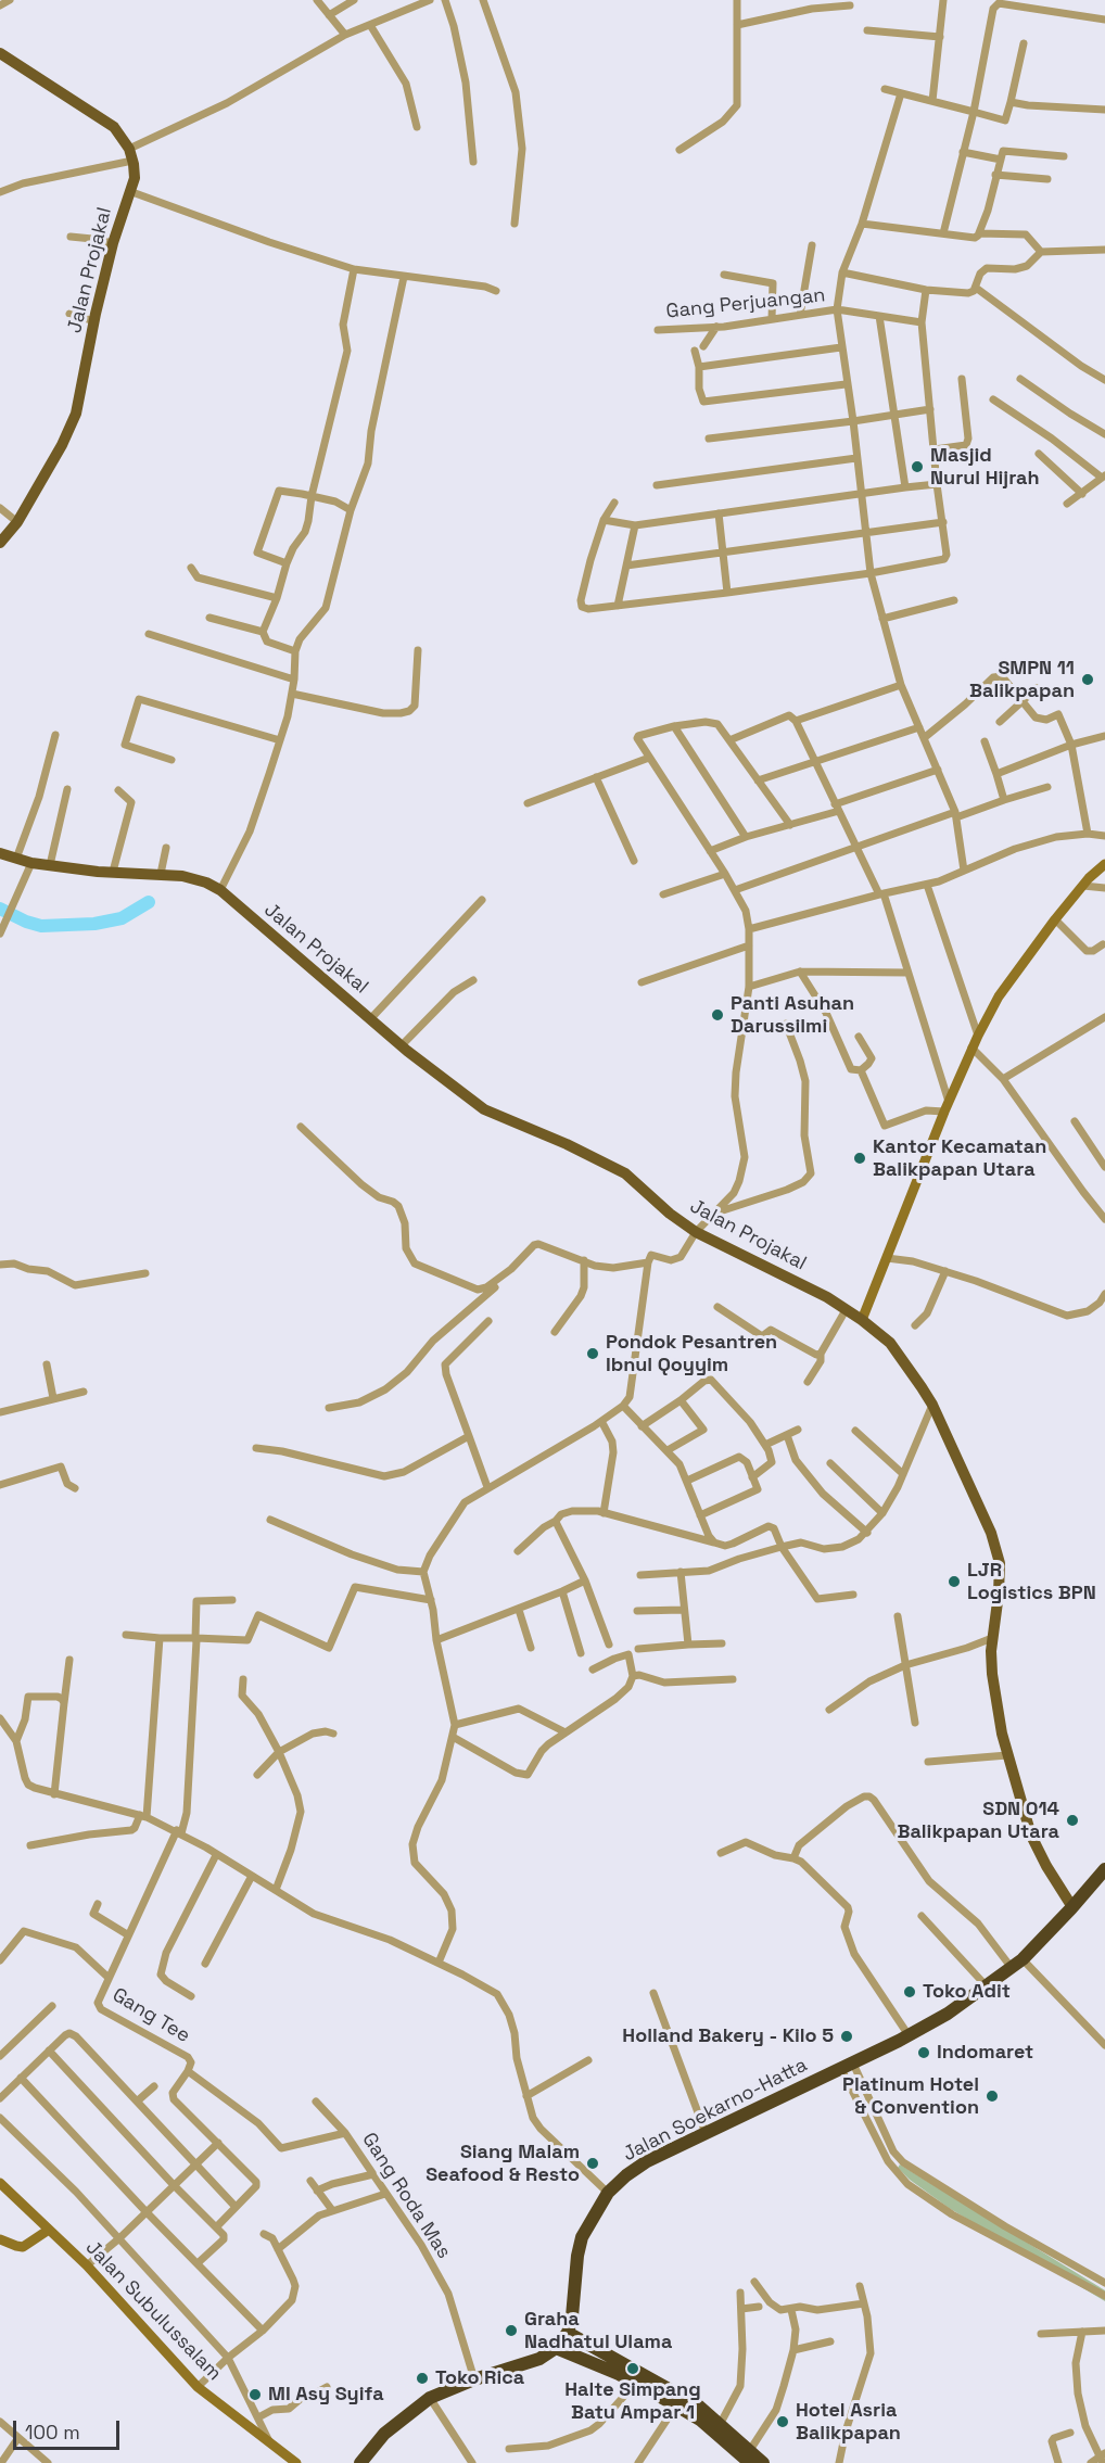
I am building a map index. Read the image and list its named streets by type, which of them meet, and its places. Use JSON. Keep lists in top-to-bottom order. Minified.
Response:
{"streets":{"highway":["Jalan Soekarno-Hatta"],"main road":["Jalan Projakal"],"street":["Gang Perjuangan","Gang Tee","Gang Roda Mas","Jalan Subulussalam"]},"crossings":[["Jalan Projakal","Jalan Soekarno-Hatta"],["Gang Tee","Gang Roda Mas"],["Jalan Soekarno-Hatta","Gang Roda Mas"]],"places":["Masjid Nurul Hijrah","SMPN 11 Balikpapan","Panti Asuhan Darussilmi","Kantor Kecamatan Balikpapan Utara","Pondok Pesantren Ibnul Qoyyim","LJR Logistics BPN","SDN 014 Balikpapan Utara","Toko Adit","Holland Bakery - Kilo 5","Indomaret","Platinum Hotel & Convention","Siang Malam Seafood & Resto","Graha Nadhatul Ulama","Halte Simpang Batu Ampar 1","Toko Rica","MI Asy Syifa","Hotel Asria Balikpapan"],"scale_bar":"100 m"}
